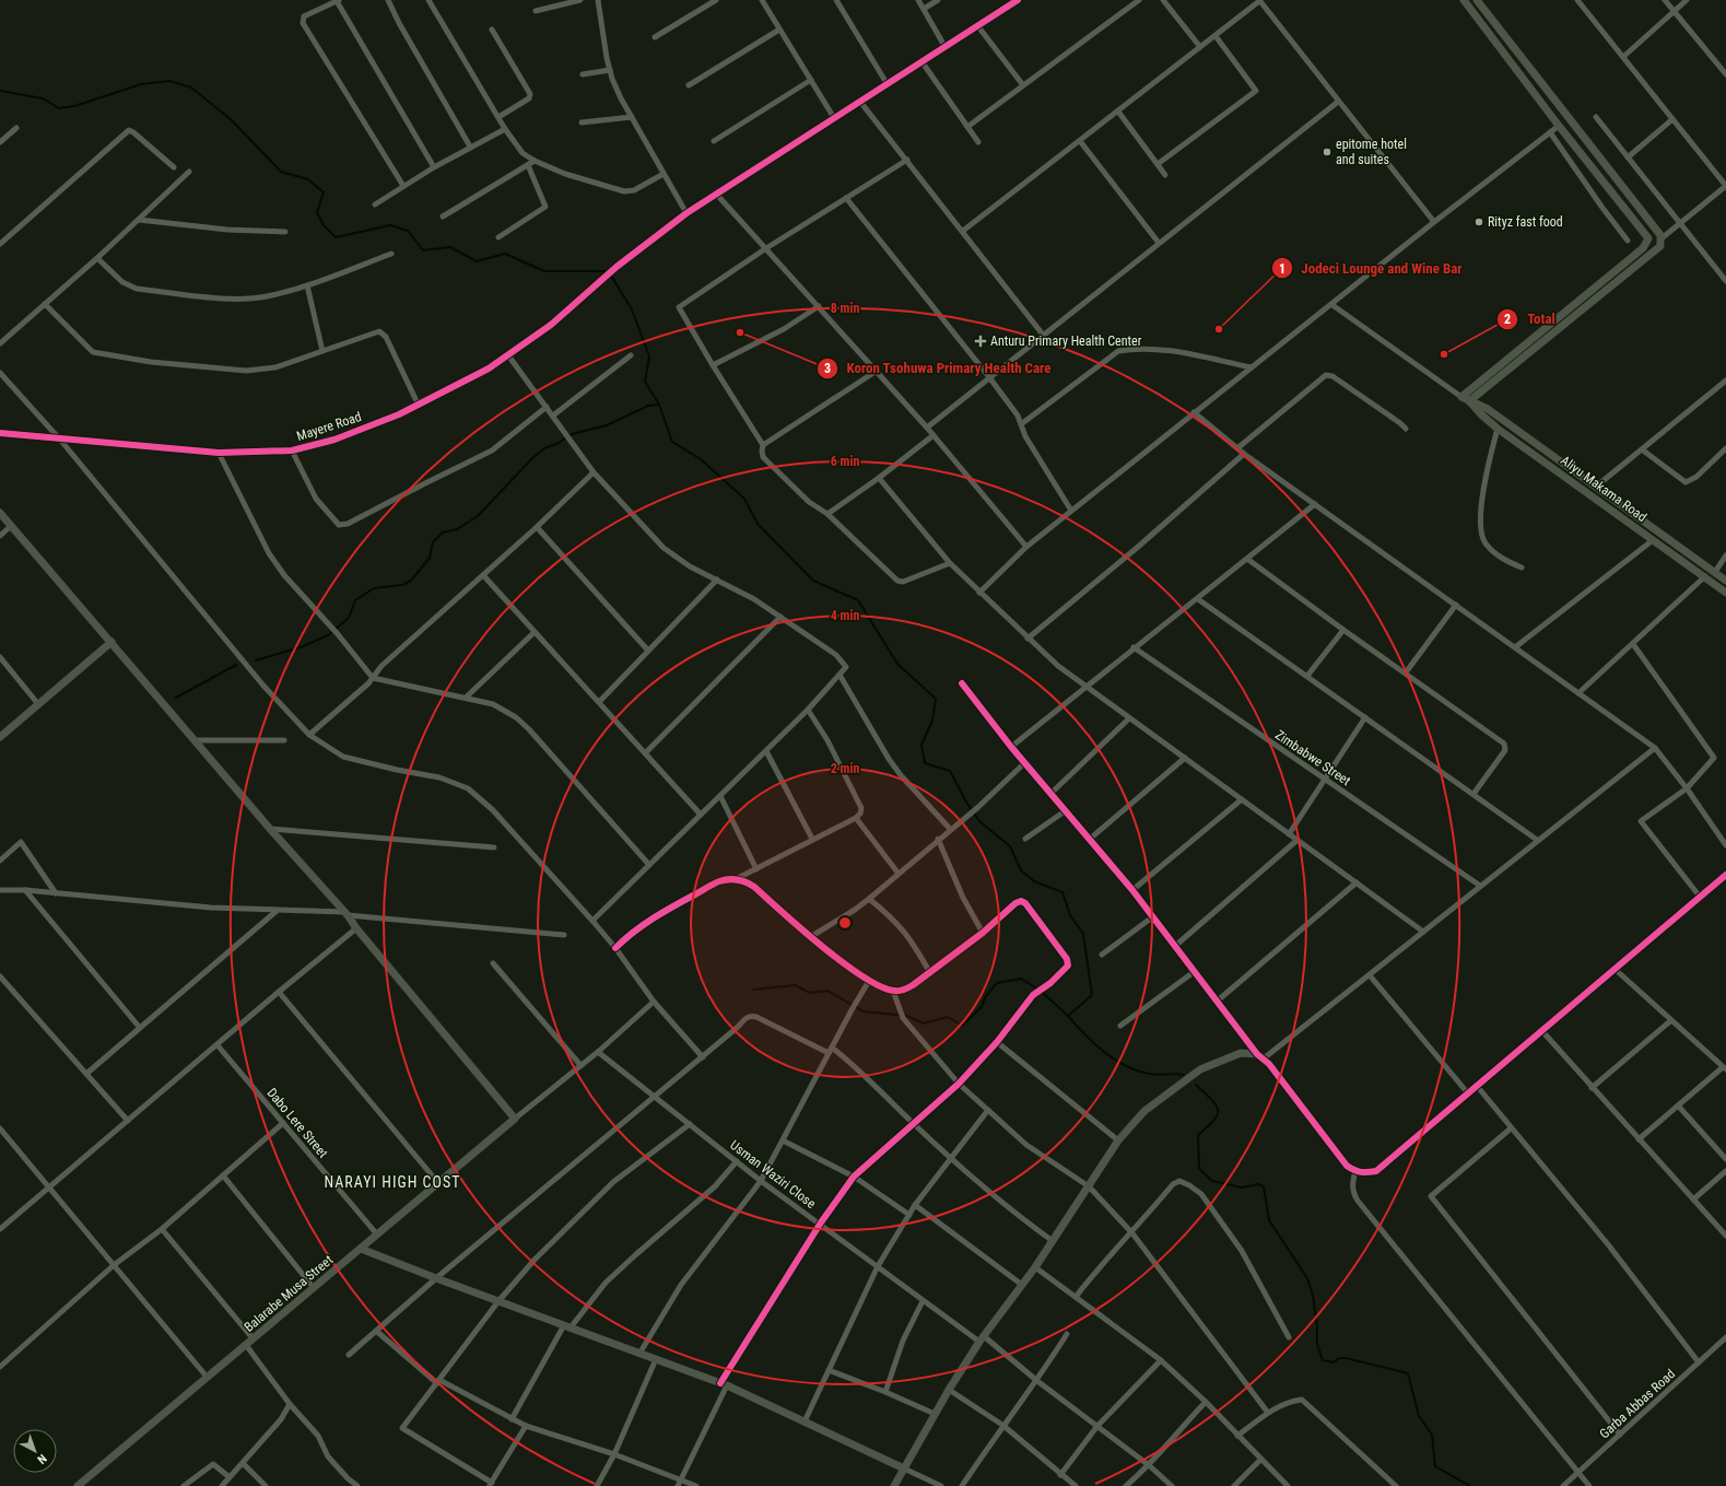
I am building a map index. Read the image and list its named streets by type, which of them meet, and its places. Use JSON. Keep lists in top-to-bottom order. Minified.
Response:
{"streets":{"street":["Mayere Road","Aliyu Makama Road","Zimbabwe Street","Dabo Lere Street","Usman Waziri Close","Balarabe Musa Street","Garba Abbas Road"]},"crossings":[["Dabo Lere Street","Balarabe Musa Street"]],"districts":["NARAYI HIGH COST"],"places":{"other":["epitome hotel and suites","Rityz fast food","Jodeci Lounge and Wine Bar","Koron Tsohuwa Primary Health Care","Total"],"health":["Anturu Primary Health Center"]},"north":"bottom right","rings":["8 min","6 min","4 min","2 min"]}
